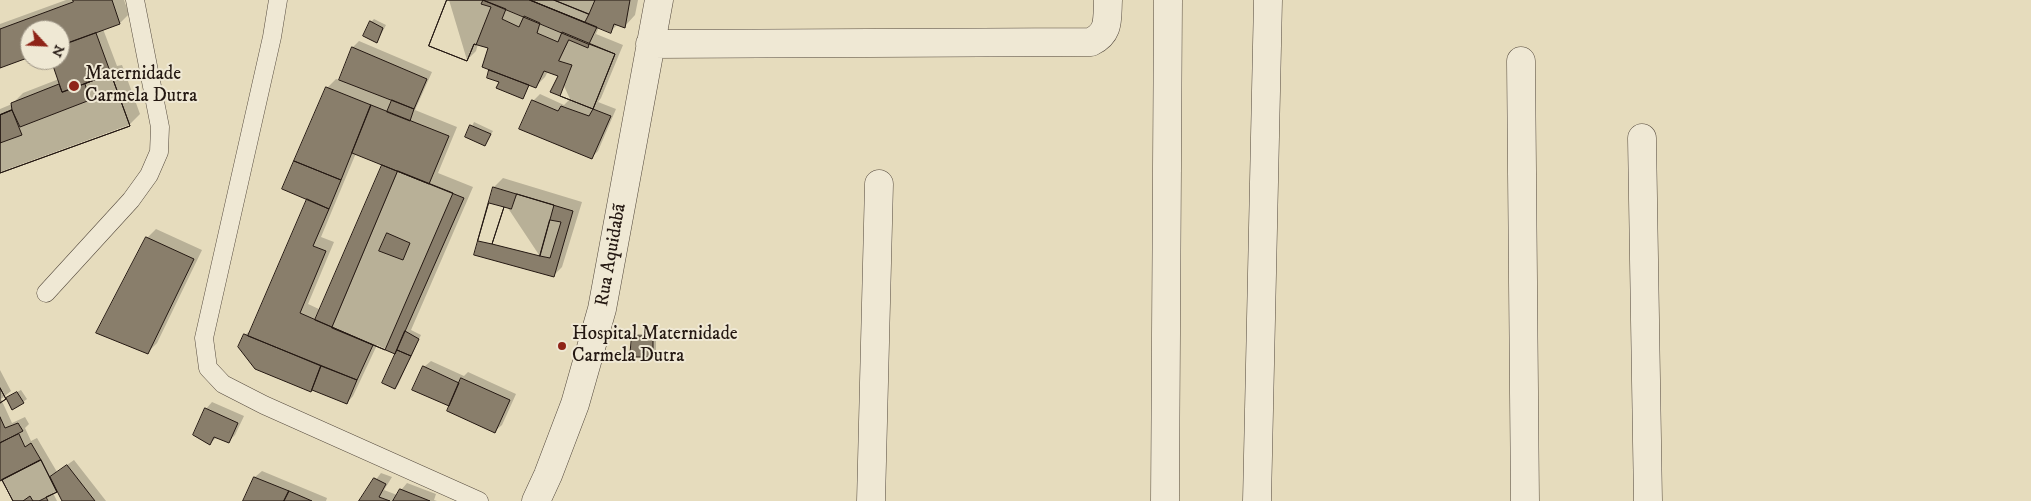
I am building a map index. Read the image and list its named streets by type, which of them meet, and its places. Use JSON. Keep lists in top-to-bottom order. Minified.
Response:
{"streets":{"street":["Rua Aquidabã"]},"places":["Maternidade Carmela Dutra","Hospital Maternidade Carmela Dutra"],"north":"bottom right"}
